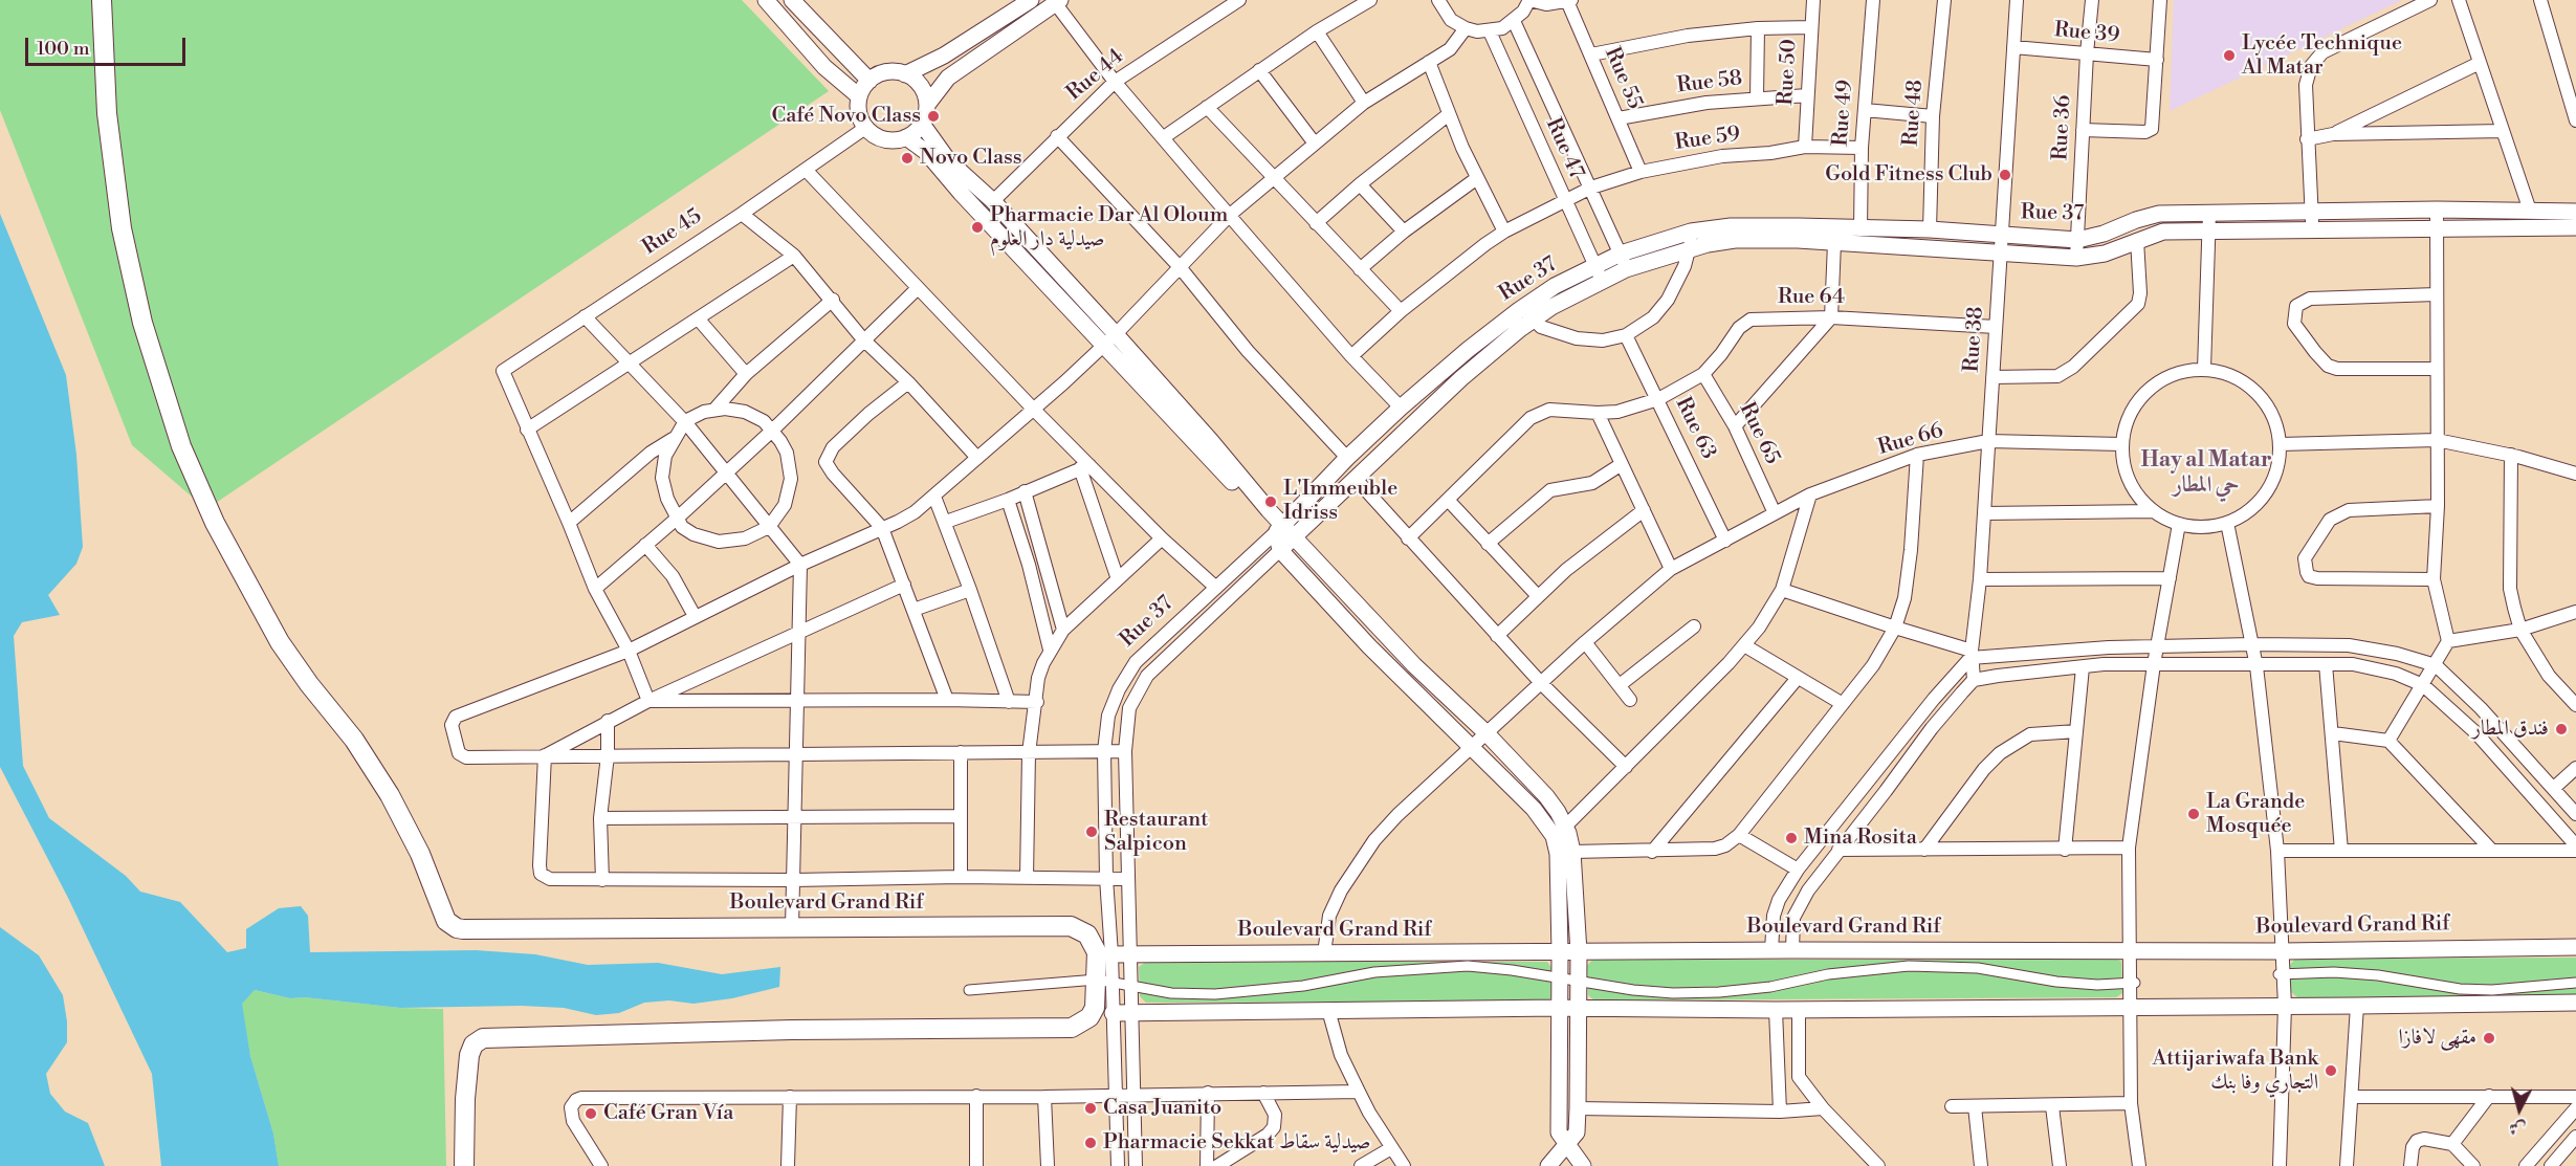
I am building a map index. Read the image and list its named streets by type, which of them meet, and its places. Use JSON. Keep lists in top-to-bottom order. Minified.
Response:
{"streets":{"main road":["Boulevard Grand Rif"],"street":["Rue 39","Rue 50","Rue 44","Rue 55","Rue 58","Rue 49","Rue 48","Rue 36","Rue 59","Rue 47","Rue 37","Rue 45","Rue 64","Rue 38","Rue 63","Rue 65","Rue 66"]},"crossings":[["Rue 39","Rue 36"],["Rue 39","Rue 38"],["Rue 50","Rue 58"],["Rue 50","Rue 59"],["Rue 55","Rue 58"],["Rue 55","Rue 59"],["Rue 49","Rue 59"],["Rue 49","Rue 37"],["Rue 48","Rue 37"],["Rue 36","Rue 37"],["Rue 59","Rue 47"],["Rue 47","Rue 37"],["Rue 37","Rue 38"],["Rue 37","Boulevard Grand Rif"],["Rue 64","Rue 38"],["Rue 64","Rue 63"],["Rue 64","Rue 65"],["Rue 38","Rue 66"],["Rue 63","Rue 66"],["Rue 65","Rue 66"],["Rue 66","Boulevard Grand Rif"]],"districts":["Hay al Matar حي المطار"],"places":["Lycée Technique Al Matar","Café Novo Class","Novo Class","Gold Fitness Club","Pharmacie Dar Al Oloum صيدلية دار العلوم","L'Immeuble Idriss","فندق المطار","La Grande Mosquée","Restaurant Salpicon","Mina Rosita","مقهى لافازا","Attijariwafa Bank التجاري وفا بنك","Casa Juanito","Café Gran Vía","Pharmacie Sekkat صيدلية سقاط"],"scale_bar":"100 m","north":"bottom"}
